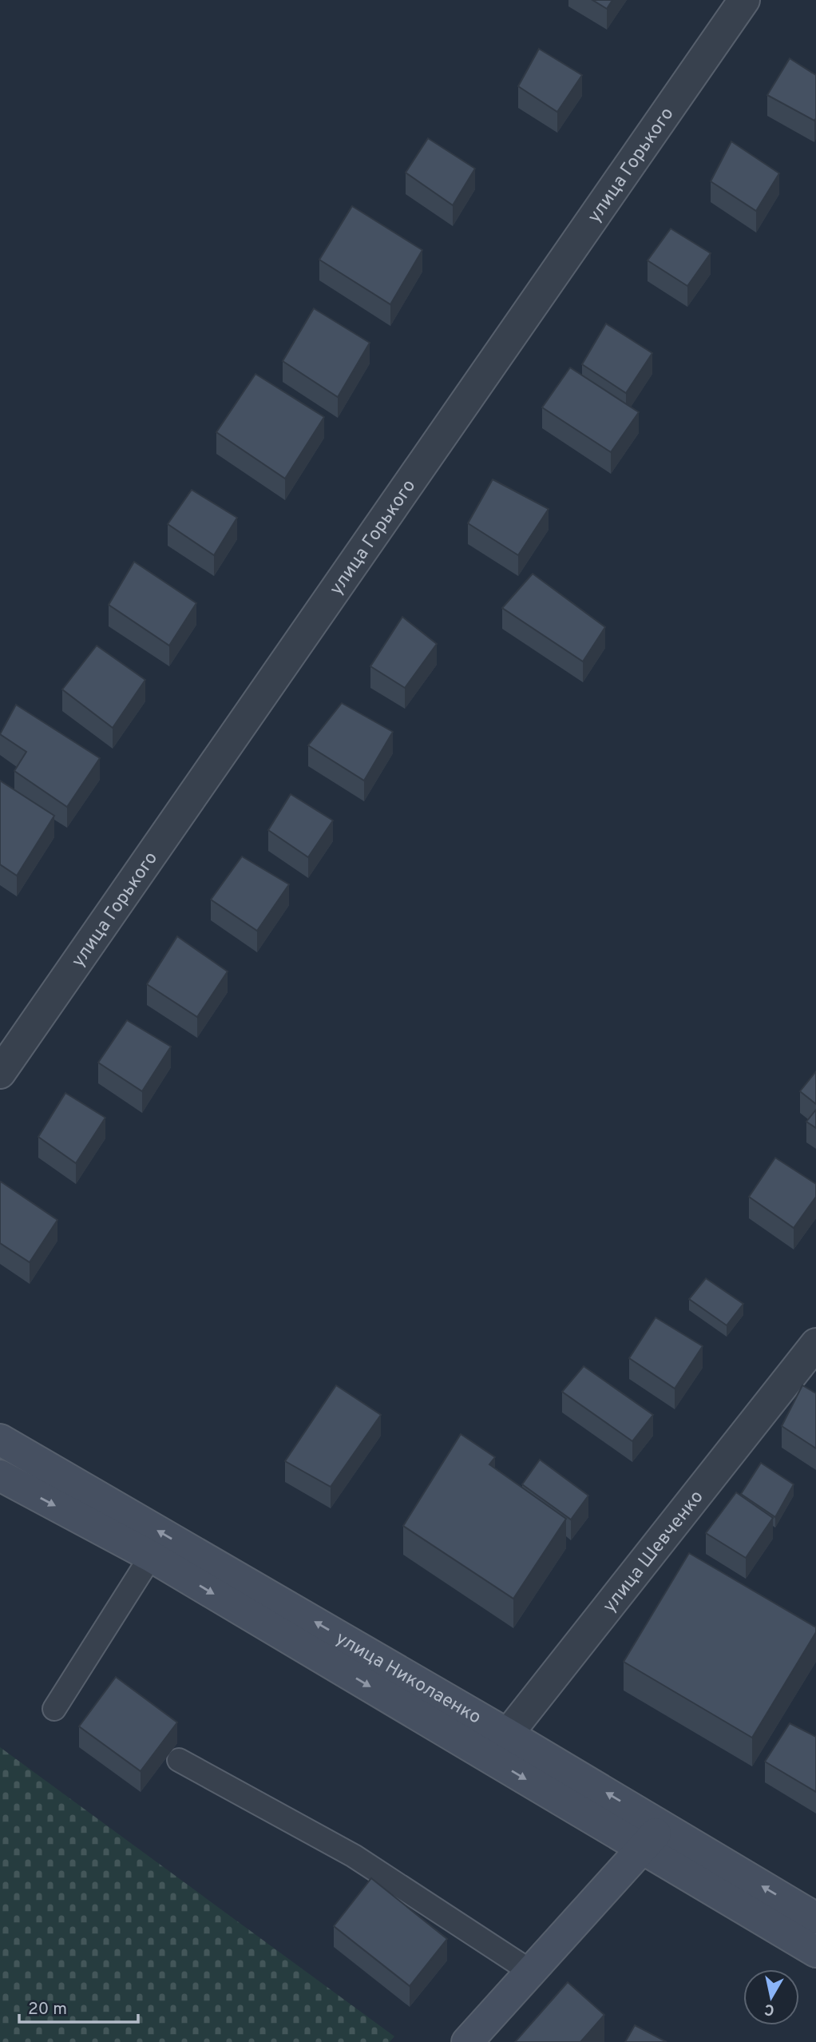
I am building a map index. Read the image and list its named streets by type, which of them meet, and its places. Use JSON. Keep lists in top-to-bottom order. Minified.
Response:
{"streets":{"main road":["улица Николаенко"],"street":["улица Горького","улица Шевченко"]},"crossings":[["улица Шевченко","улица Николаенко"]],"scale_bar":"20 m","north":"bottom"}
